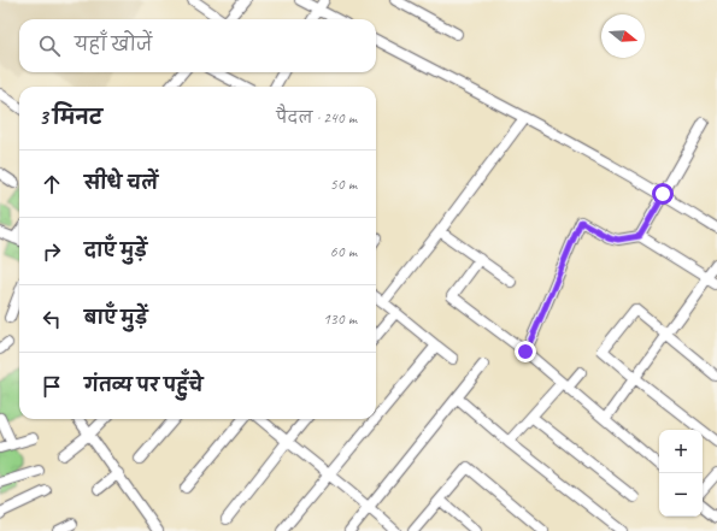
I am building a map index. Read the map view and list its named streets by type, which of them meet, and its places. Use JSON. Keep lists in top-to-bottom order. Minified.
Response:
{"north":"right","page":{"search":"यहाँ खोजें","heading":["3 मिनट","पैदल · 240 m"],"list":[["सीधे चलें","50 m"],["दाएँ मुड़ें","60 m"],["बाएँ मुड़ें","130 m"],"गंतव्य पर पहुँचे"],"map_buttons":["+","−"]}}
